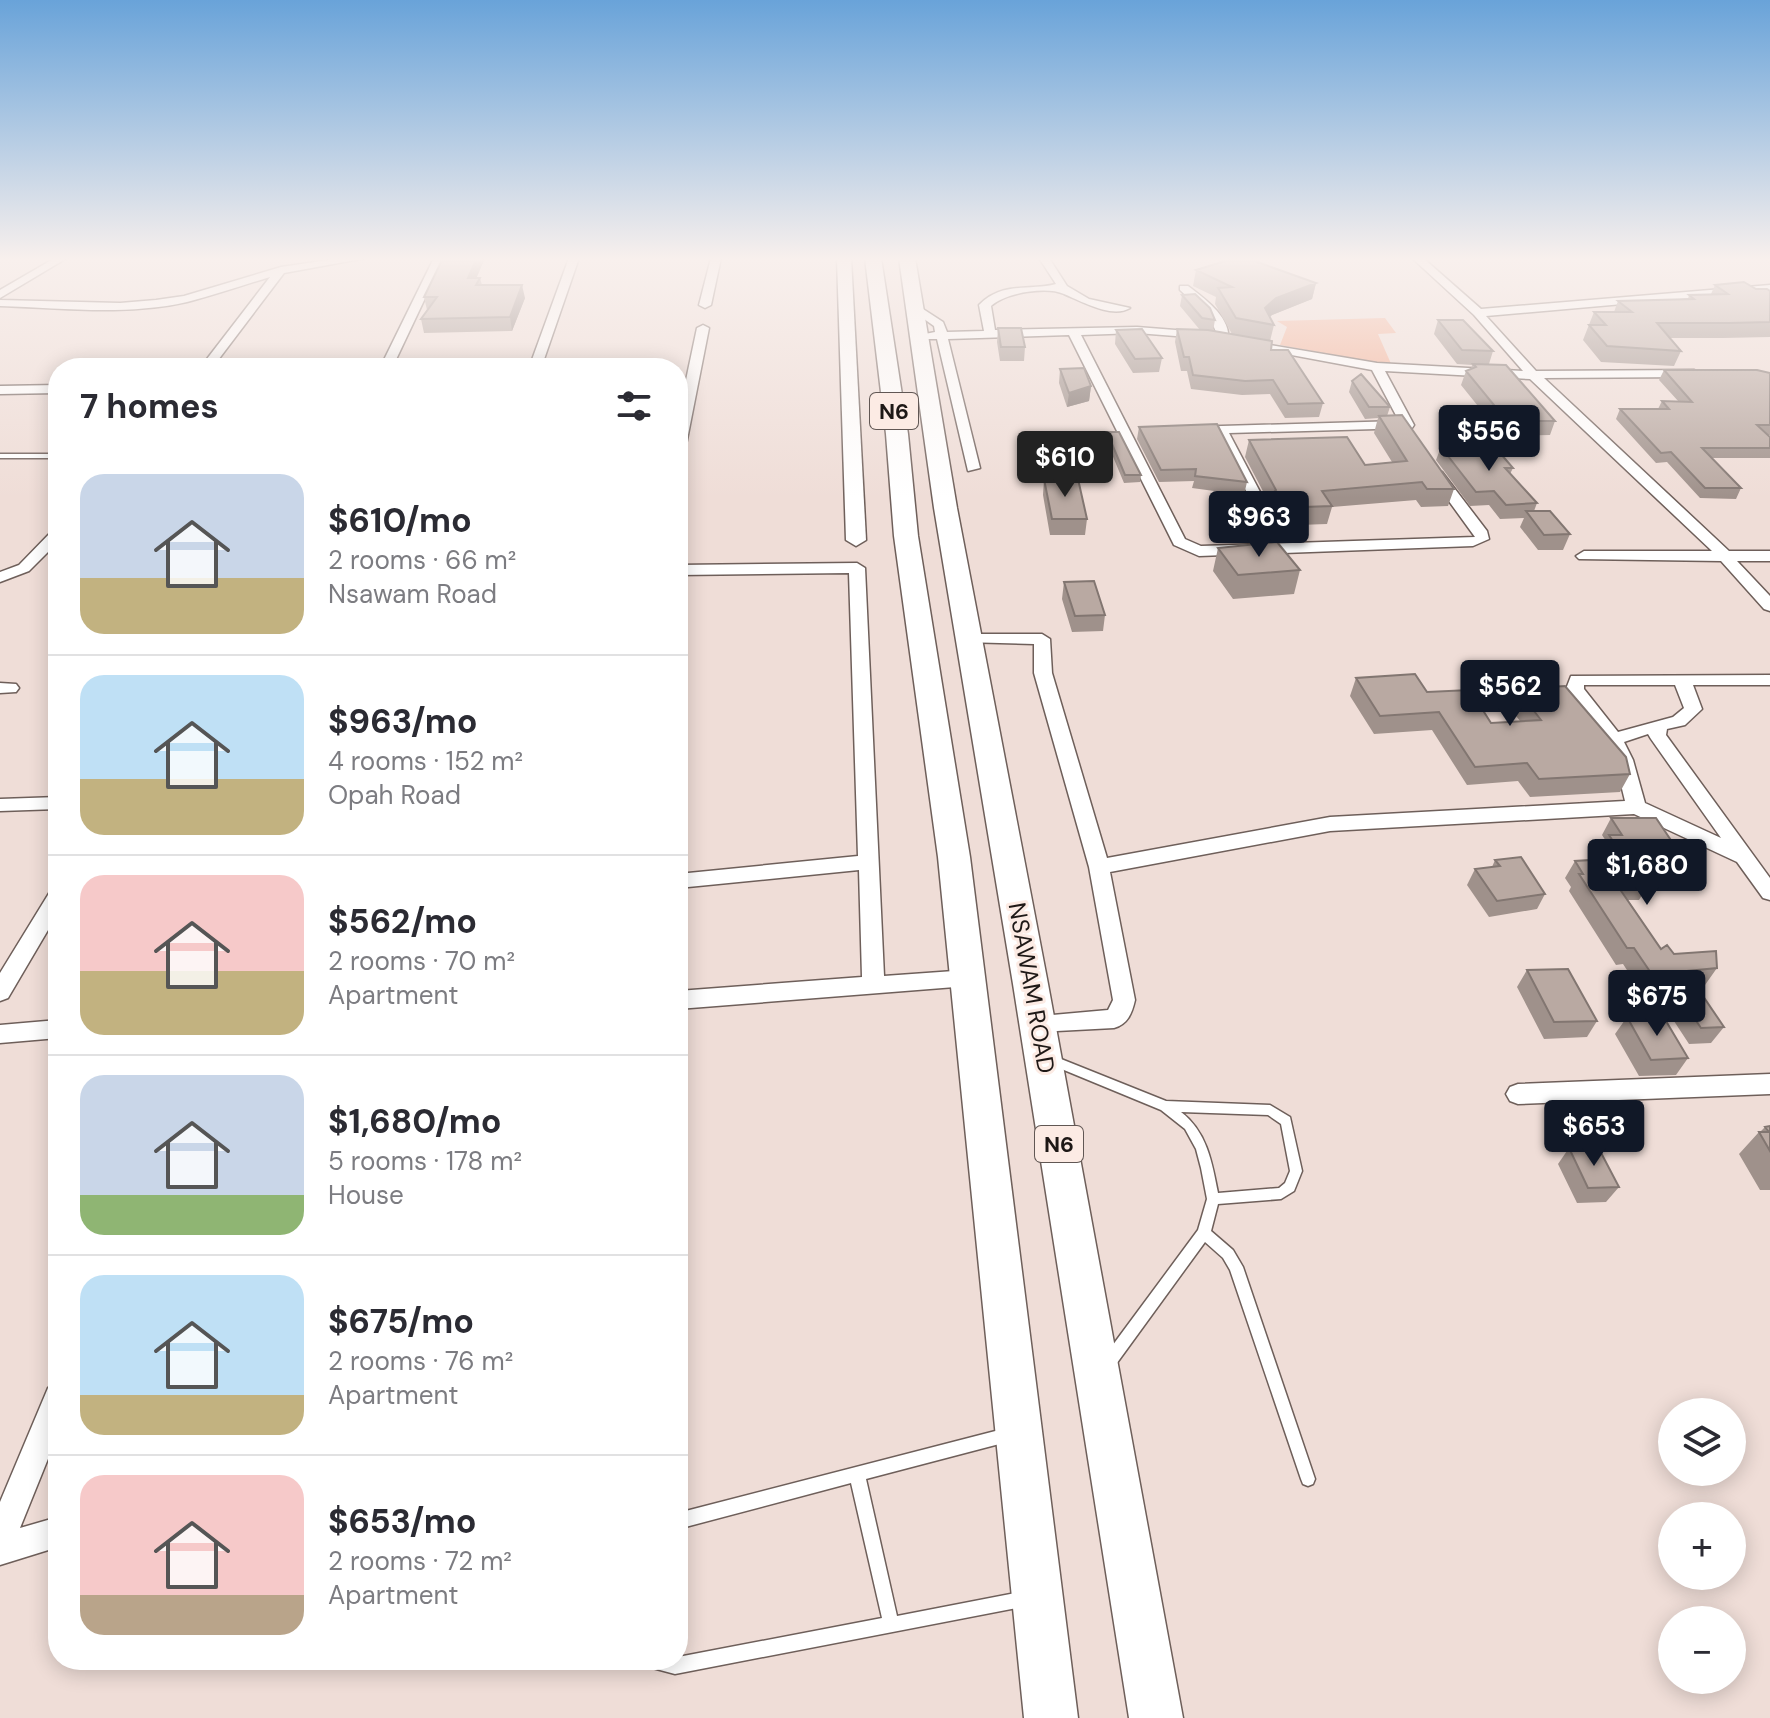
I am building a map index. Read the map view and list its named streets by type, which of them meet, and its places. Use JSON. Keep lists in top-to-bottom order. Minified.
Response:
{"streets":{"highway":["N6","NSAWAM ROAD"]},"page":{"heading":"7 homes","price":["$556","$610","$963","$562","$1,680","$675","$653"],"list":[{"name":"$610/mo","note":"2 rooms · 66 m² · Nsawam Road"},{"name":"$963/mo","note":"4 rooms · 152 m² · Opah Road"},{"name":"$562/mo","note":"2 rooms · 70 m² · Apartment"},{"name":"$1,680/mo","note":"5 rooms · 178 m² · House"},{"name":"$675/mo","note":"2 rooms · 76 m² · Apartment"},{"name":"$653/mo","note":"2 rooms · 72 m² · Apartment"}],"map_buttons":["+","−"]}}
